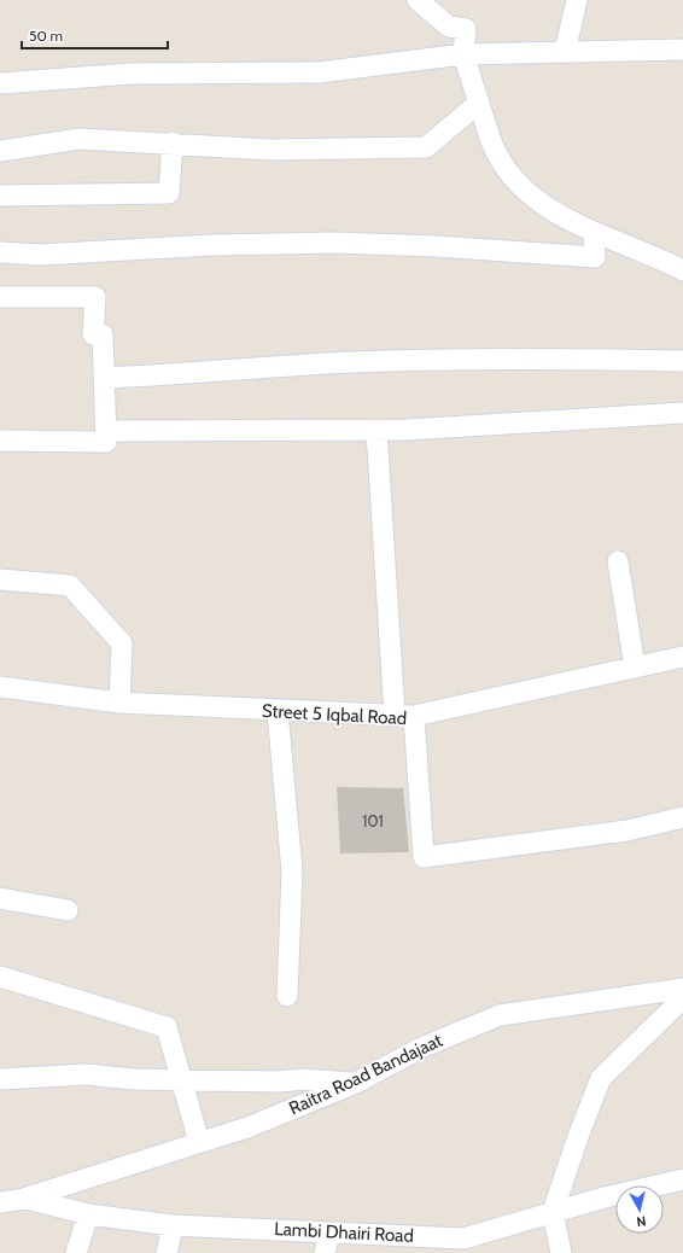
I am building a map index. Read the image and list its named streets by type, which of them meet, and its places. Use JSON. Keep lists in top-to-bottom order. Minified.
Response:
{"streets":{"street":["Street 5 Iqbal Road","Raitra Road Bandajaat","Lambi Dhairi Road"]},"crossings":[["Raitra Road Bandajaat","Lambi Dhairi Road"]],"house_numbers":["101"],"scale_bar":"50 m","north":"bottom"}
